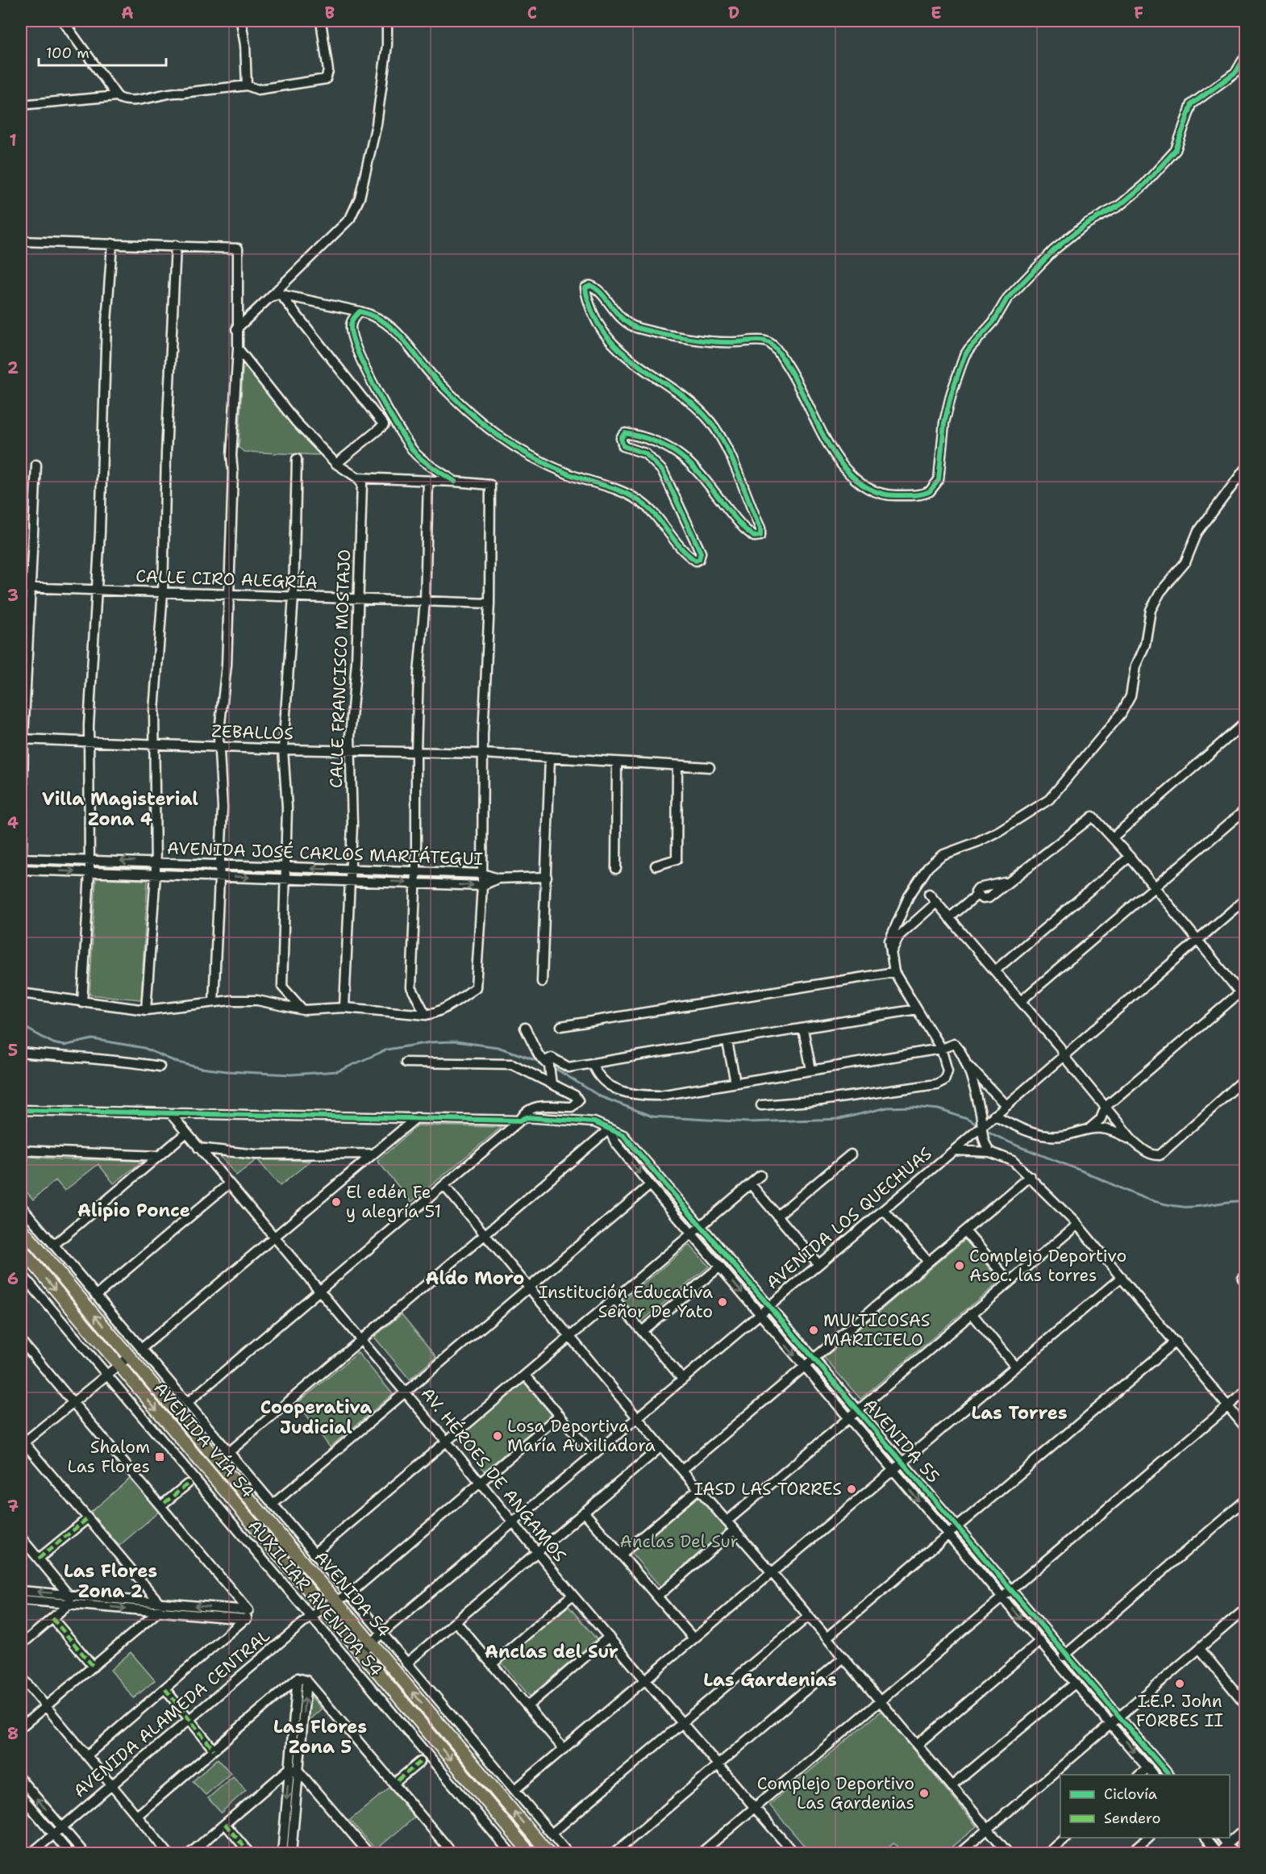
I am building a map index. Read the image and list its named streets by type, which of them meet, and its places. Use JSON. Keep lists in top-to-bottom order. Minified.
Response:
{"streets":{"main road":["AVENIDA VÍA 54","AVENIDA 54"],"street":["CALLE CIRO ALEGRÍA","CALLE FRANCISCO MOSTAJO","ZEBALLOS","AVENIDA JOSÉ CARLOS MARIÁTEGUI","AVENIDA LOS QUECHUAS","AVENIDA 55","AV. HÉROES DE ANGAMOS","AUXILIAR AVENIDA 54","AVENIDA ALAMEDA CENTRAL"]},"crossings":[["CALLE CIRO ALEGRÍA","CALLE FRANCISCO MOSTAJO"],["CALLE FRANCISCO MOSTAJO","ZEBALLOS"],["CALLE FRANCISCO MOSTAJO","AVENIDA JOSÉ CARLOS MARIÁTEGUI"],["AVENIDA LOS QUECHUAS","AVENIDA VÍA 54"],["AVENIDA LOS QUECHUAS","AVENIDA 55"],["AVENIDA LOS QUECHUAS","AV. HÉROES DE ANGAMOS"],["AVENIDA LOS QUECHUAS","AVENIDA 54"],["AVENIDA VÍA 54","AVENIDA 54"],["AVENIDA VÍA 54","AVENIDA ALAMEDA CENTRAL"],["AV. HÉROES DE ANGAMOS","AVENIDA ALAMEDA CENTRAL"],["AVENIDA 54","AVENIDA ALAMEDA CENTRAL"],["AUXILIAR AVENIDA 54","AVENIDA ALAMEDA CENTRAL"]],"districts":["Villa Magisterial Zona 4","Alipio Ponce","Aldo Moro","Cooperativa Judicial","Las Torres","Las Flores Zona 2","Anclas del Sur","Las Gardenias","Las Flores Zona 5"],"parks":["Anclas Del Sur"],"places":{"other":["El edén Fe y alegría 51","Complejo Deportivo Asoc. las torres","Institución Educativa Señor De Yato","MULTICOSAS MARICIELO","Losa Deportiva María Auxiliadora","IASD LAS TORRES","I.E.P. John FORBES II","Complejo Deportivo Las Gardenias"],"transit":["Shalom Las Flores"]},"legend":["Ciclovía","Sendero"],"scale_bar":"100 m","grid":{"columns":["A","B","C","D","E","F"],"rows":["1","2","3","4","5","6","7","8"]}}
